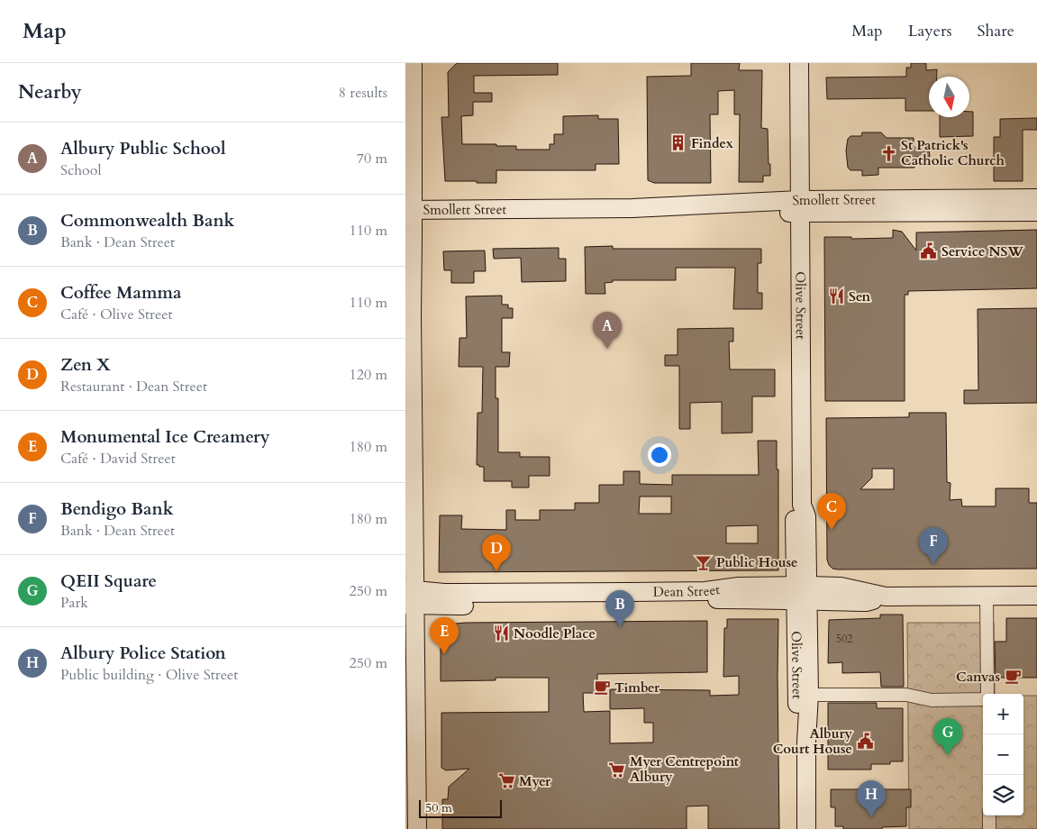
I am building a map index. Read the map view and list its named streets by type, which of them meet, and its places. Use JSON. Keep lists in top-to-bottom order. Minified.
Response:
{"streets":{"street":["Smollett Street","Olive Street","Dean Street"]},"crossings":[["Smollett Street","Olive Street"],["Olive Street","Dean Street"]],"places":{"building":["Findex"],"church":["St Patrick's Catholic Church"],"public building":["Service NSW","Albury Court House"],"restaurant":["Sen","Noodle Place"],"bar":["Public House"],"cafe":["Canvas","Timber"],"supermarket":["Myer Centrepoint Albury","Myer"]},"house_numbers":["502"],"scale_bar":"50 m","north":"bottom","page":{"header":"Map","nav":["Map","Layers","Share"],"heading":["Nearby","8 results"],"list":[{"mark":"A","name":"Albury Public School","note":"School","value":"70 m"},{"mark":"B","name":"Commonwealth Bank","note":"Bank · Dean Street","value":"110 m"},{"mark":"C","name":"Coffee Mamma","note":"Café · Olive Street","value":"110 m"},{"mark":"D","name":"Zen X","note":"Restaurant · Dean Street","value":"120 m"},{"mark":"E","name":"Monumental Ice Creamery","note":"Café · David Street","value":"180 m"},{"mark":"F","name":"Bendigo Bank","note":"Bank · Dean Street","value":"180 m"},{"mark":"G","name":"QEII Square","note":"Park","value":"250 m"},{"mark":"H","name":"Albury Police Station","note":"Public building · Olive Street","value":"250 m"}],"pins":["A","C","F","D","B","E","G","H"],"map_buttons":["+","−"],"scale":"50 m"}}
